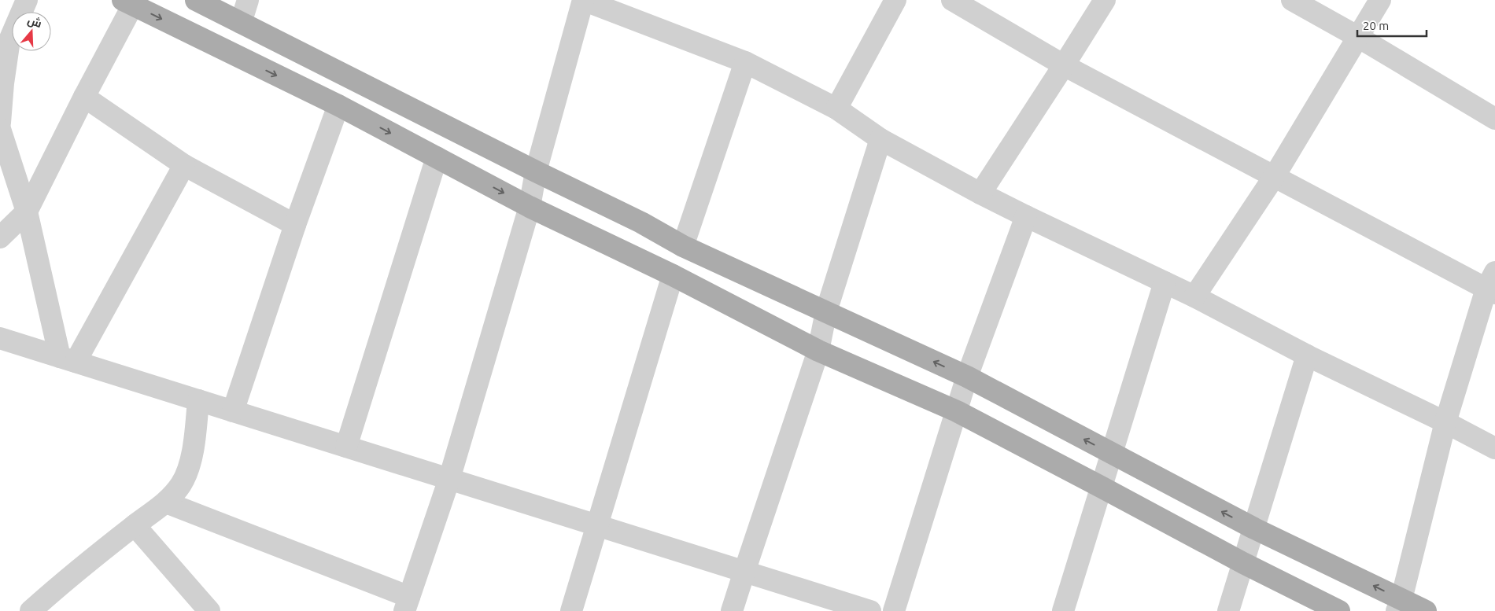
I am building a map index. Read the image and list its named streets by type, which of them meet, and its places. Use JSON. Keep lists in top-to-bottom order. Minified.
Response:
{"scale_bar":"20 m","north":"top"}
